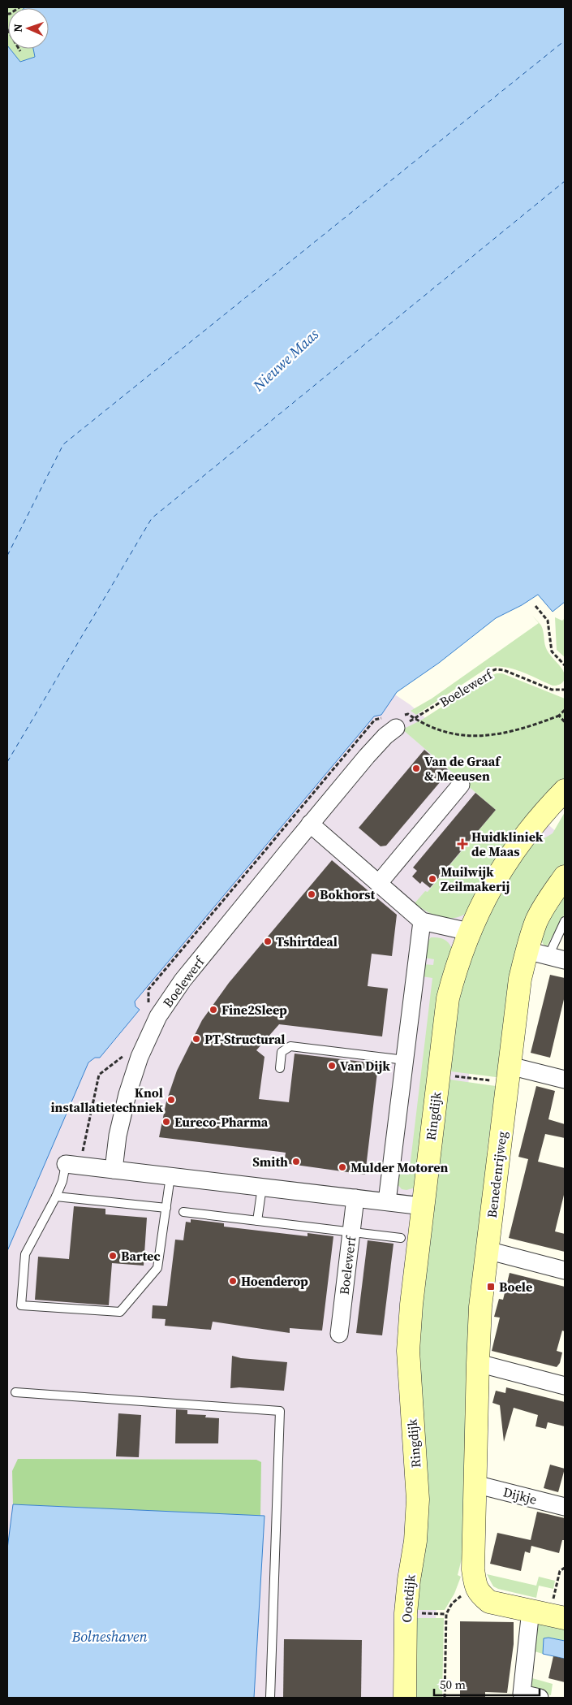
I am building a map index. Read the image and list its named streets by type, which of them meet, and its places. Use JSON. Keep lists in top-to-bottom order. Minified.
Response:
{"streets":{"street":["Boelewerf","Ringdijk","Benedenrijweg","Dijkje","Oostdijk"]},"crossings":[["Ringdijk","Oostdijk"],["Benedenrijweg","Dijkje"]],"water":["Nieuwe Maas","Bolneshaven"],"places":{"other":["Van de Graaf & Meeusen","Muilwijk Zeilmakerij","Bokhorst","Tshirtdeal","Fine2Sleep","PT-Structural","Van Dijk","Knol installatietechniek","Eureco-Pharma","Smith","Mulder Motoren","Bartec","Hoenderop"],"health":["Huidkliniek de Maas"],"transit":["Boele"]},"scale_bar":"50 m","north":"left"}
